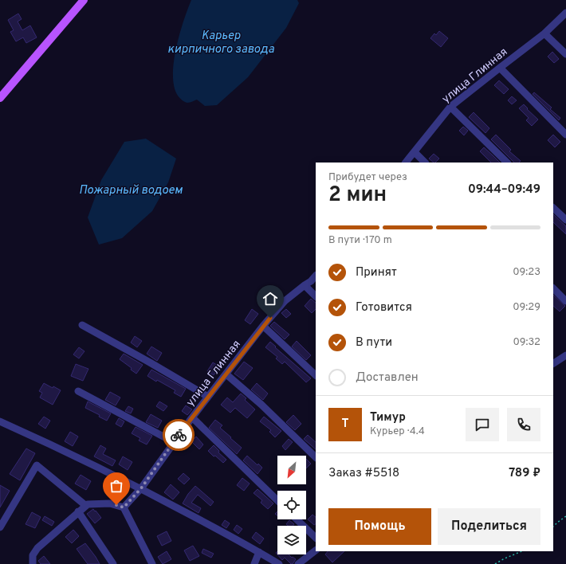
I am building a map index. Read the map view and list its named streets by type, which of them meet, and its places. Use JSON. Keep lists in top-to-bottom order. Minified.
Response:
{"streets":{"street":["улица Глинная"]},"water":["Карьер кирпичного завода","Пожарный водоем"],"north":"bottom left","page":{"heading":["2 мин","Прибудет через","09:44–09:49"],"panel":["Тимур","Курьер · 4.4","Заказ #5518","789 ₽"],"bar":"В пути · 170 m","list":[["Принят","09:23"],["Готовится","09:29"],["В пути","09:32"],"Доставлен"],"round":"Т","buttons":["Помощь","Поделиться"]}}
